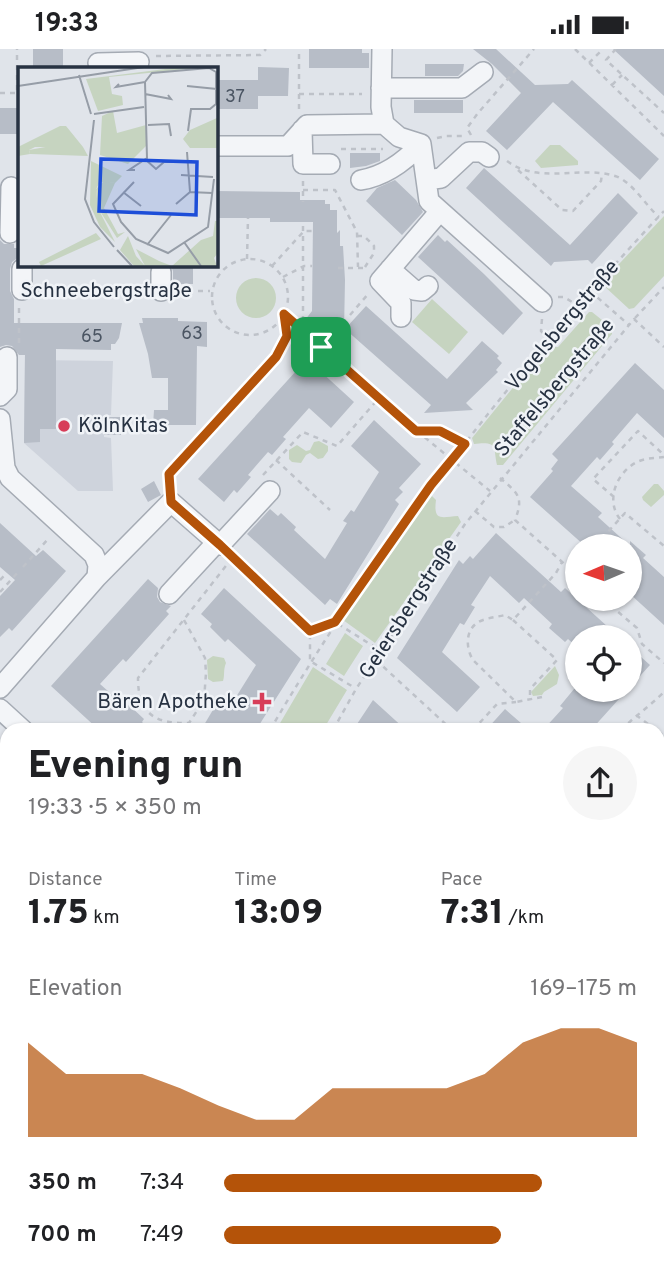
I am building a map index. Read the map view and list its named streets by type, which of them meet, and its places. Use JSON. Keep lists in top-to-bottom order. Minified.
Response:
{"streets":{"street":["Vogelsbergstraße"],"path":["Schneebergstraße","Staffelsbergstraße","Geiersbergstraße"]},"crossings":[["Staffelsbergstraße","Geiersbergstraße"]],"places":{"other":["KölnKitas"],"health":["Bären Apotheke"]},"house_numbers":["37","63","65"],"north":"left","page":{"status":"19:33","heading":["Evening run","19:33 · 5 × 350 m"],"stats":[["Distance","1.75 km"],["Time","13:09"],["Pace","7:31 /km"]],"chart":["Elevation","169–175 m"],"list":[{"name":"350 m","note":"7:34"},{"name":"700 m","note":"7:49"}]}}
